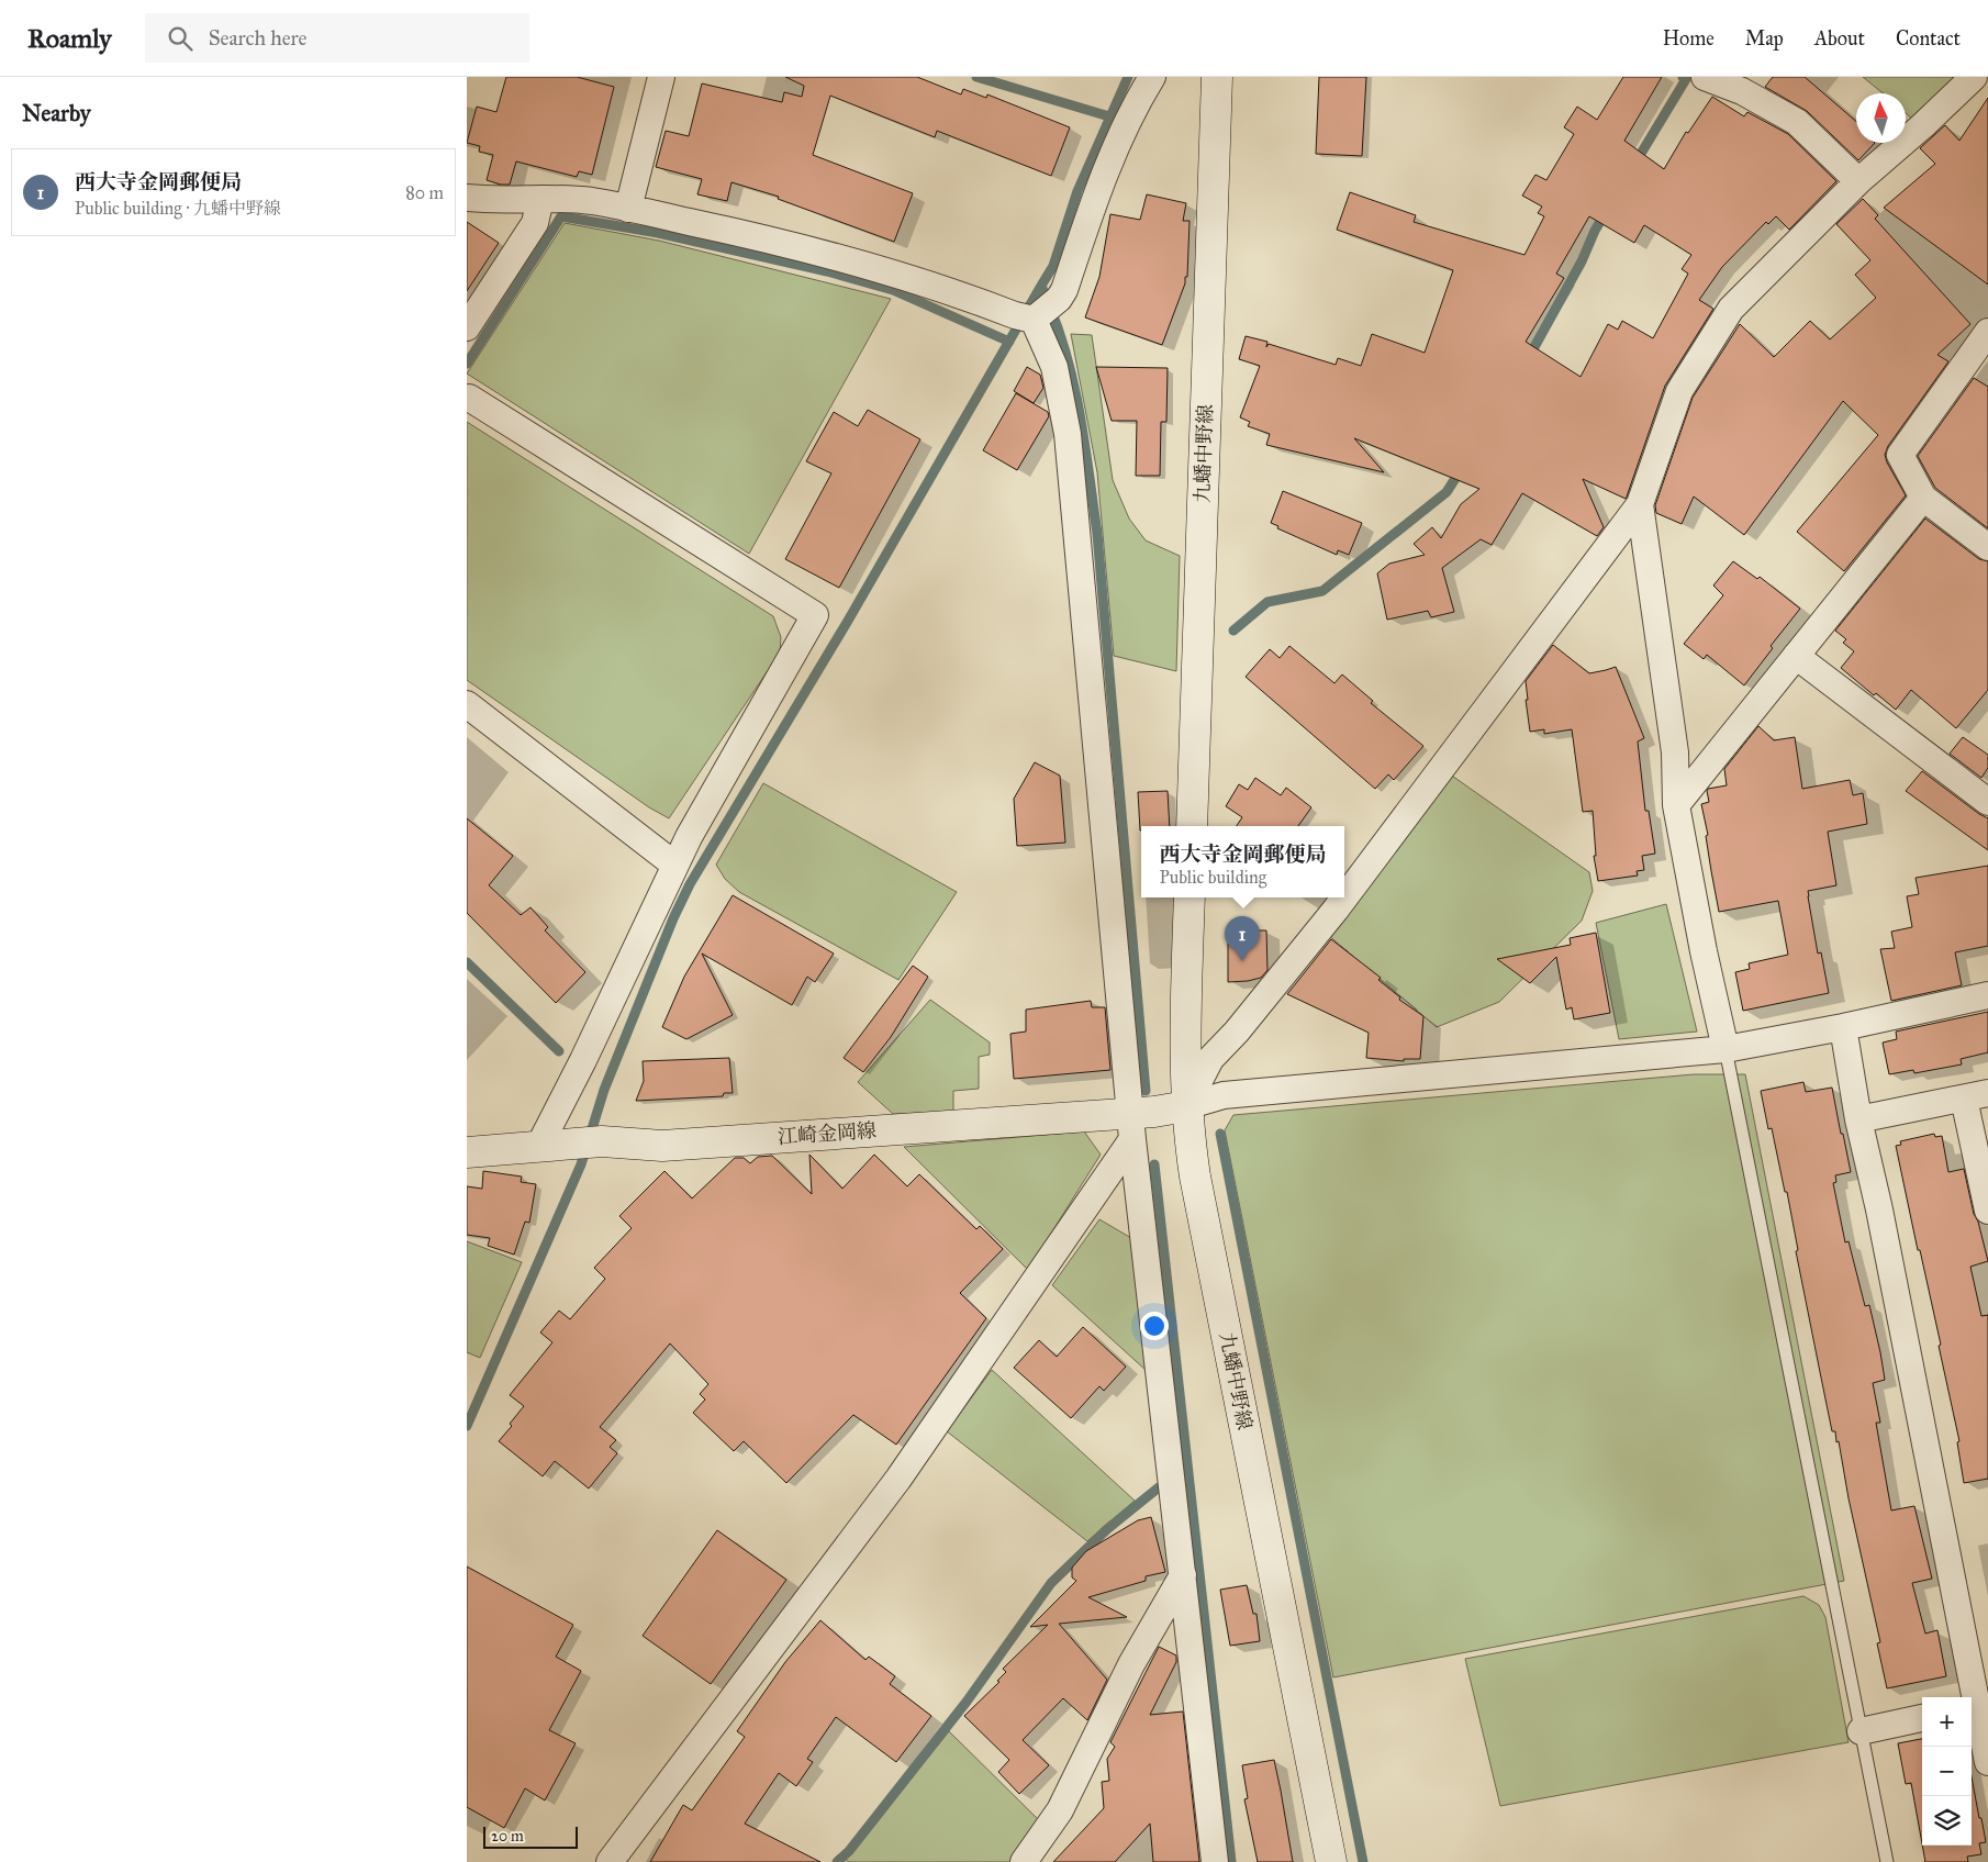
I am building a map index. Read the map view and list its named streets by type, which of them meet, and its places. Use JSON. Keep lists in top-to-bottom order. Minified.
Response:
{"streets":{"main road":["九蟠中野線","江崎金岡線"]},"crossings":[["九蟠中野線","江崎金岡線"]],"scale_bar":"20 m","north":"top","page":{"header":"Roamly","search":"Search here","nav":["Home","Map","About","Contact"],"heading":"Nearby","list":[{"mark":"1","name":"西大寺金岡郵便局","note":"Public building · 九蟠中野線","value":"80 m"}],"popup":["西大寺金岡郵便局","Public building"],"pins":"1","map_buttons":["+","−"],"scale":"20 m"}}
